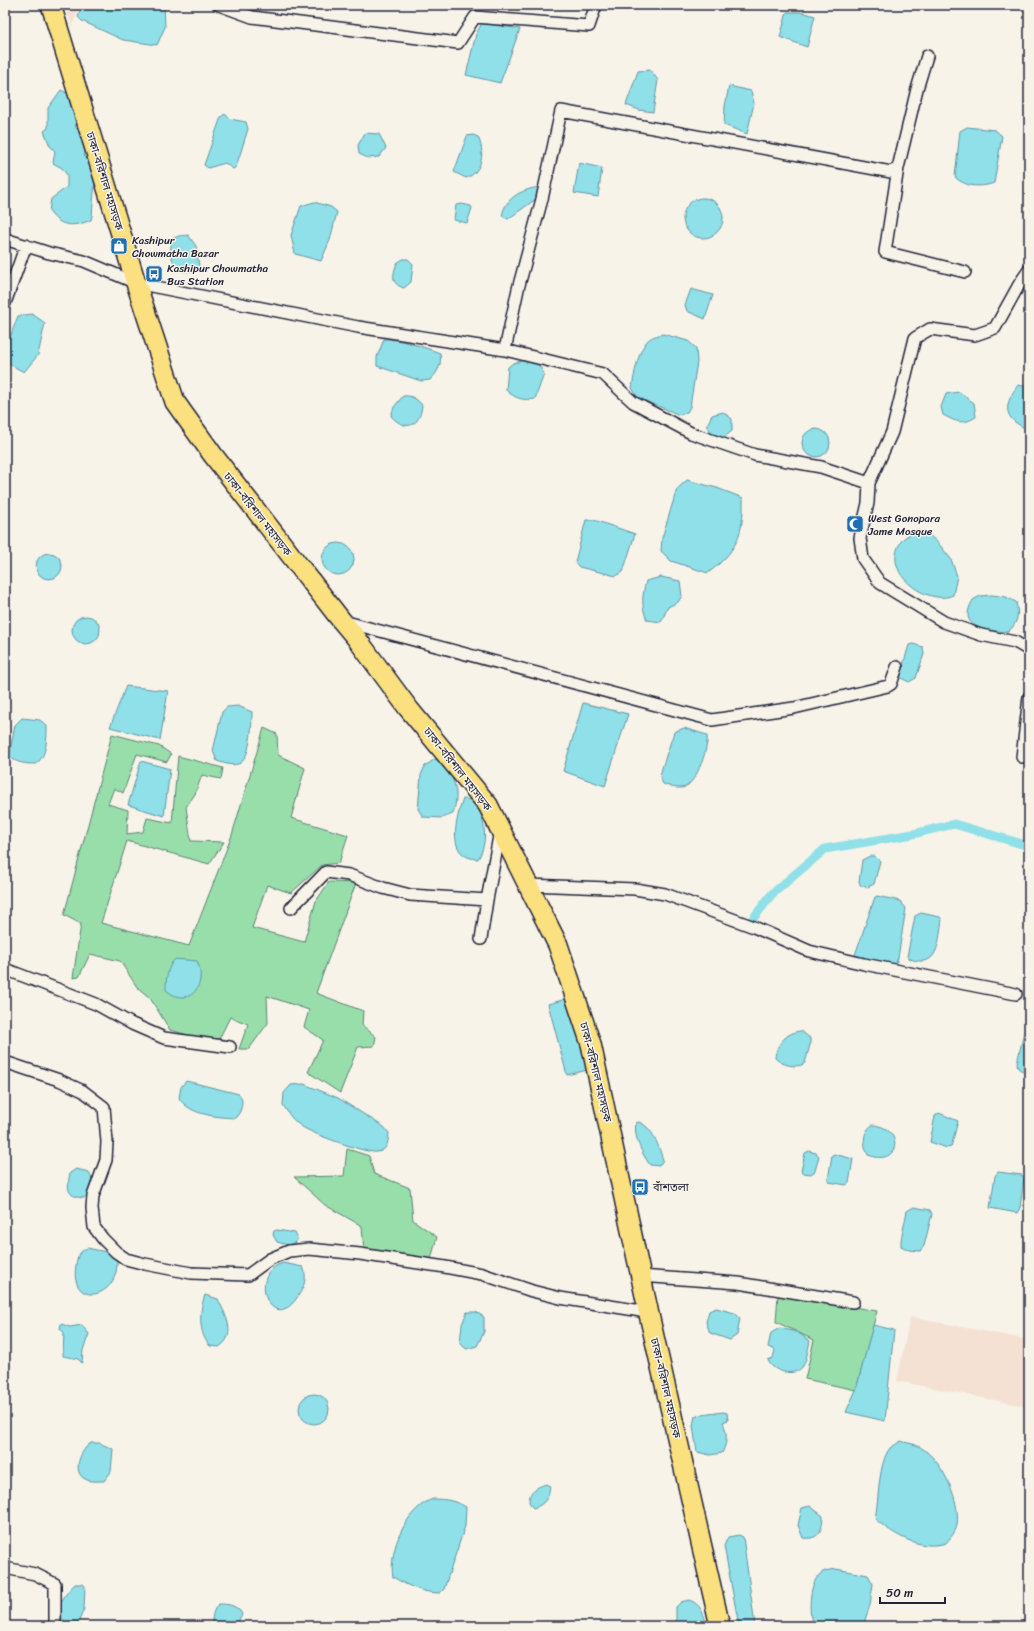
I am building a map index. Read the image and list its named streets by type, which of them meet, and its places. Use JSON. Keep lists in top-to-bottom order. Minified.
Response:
{"streets":{"highway":["ঢাকা-বরিশাল মহাসড়ক"]},"places":{"shop":["Kashipur Chowmatha Bazar"],"bus stop":["Kashipur Chowmatha Bus Station","বাঁশতলা"],"mosque":["West Gonopara Jame Mosque"]},"scale_bar":"50 m"}
